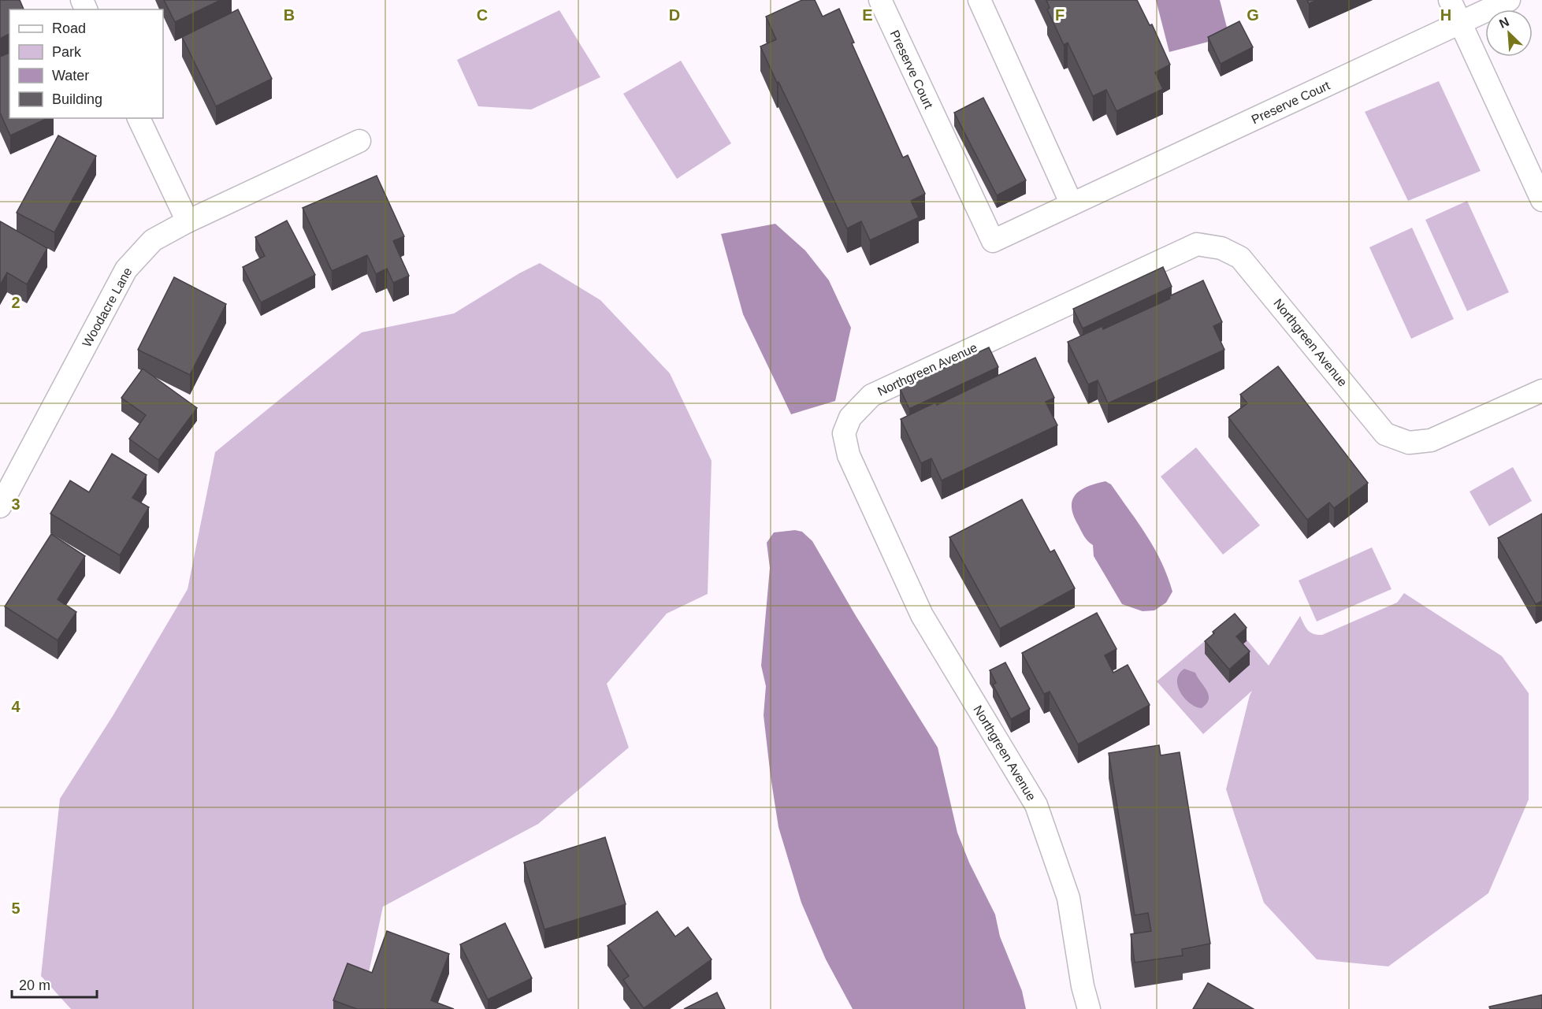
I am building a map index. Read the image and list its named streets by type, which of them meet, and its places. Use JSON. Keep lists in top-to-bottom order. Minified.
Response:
{"streets":{"street":["Preserve Court","Woodacre Lane","Northgreen Avenue"]},"legend":["Road","Park","Water","Building"],"scale_bar":"20 m","north":"top left","grid":{"columns":["B","C","D","E","F","G","H"],"rows":["2","3","4","5"]}}
